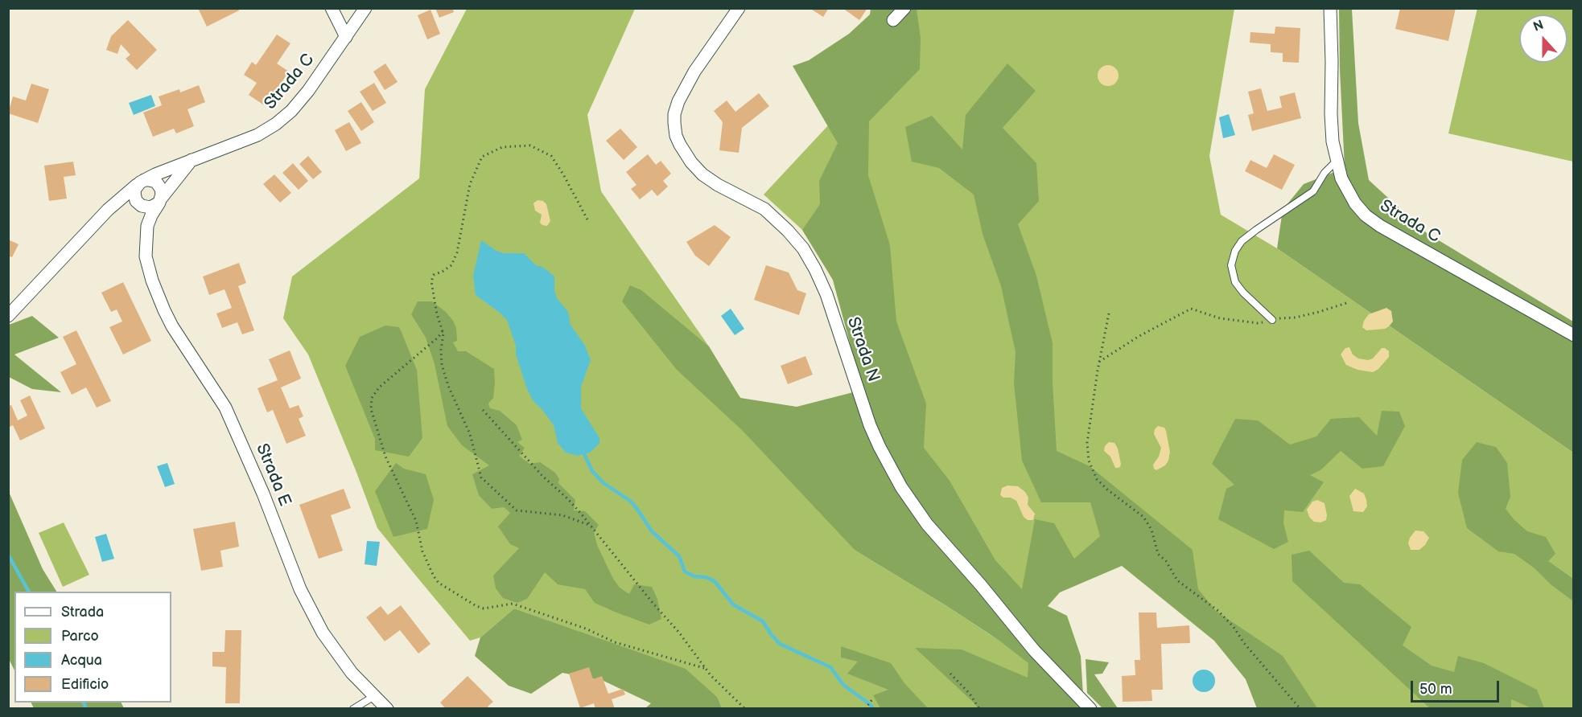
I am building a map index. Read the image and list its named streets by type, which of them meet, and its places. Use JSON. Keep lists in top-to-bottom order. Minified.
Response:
{"streets":{"street":["Strada C","Strada N","Strada E"]},"crossings":[["Strada C","Strada E"]],"legend":["Strada","Parco","Acqua","Edificio"],"scale_bar":"50 m","north":"top"}
